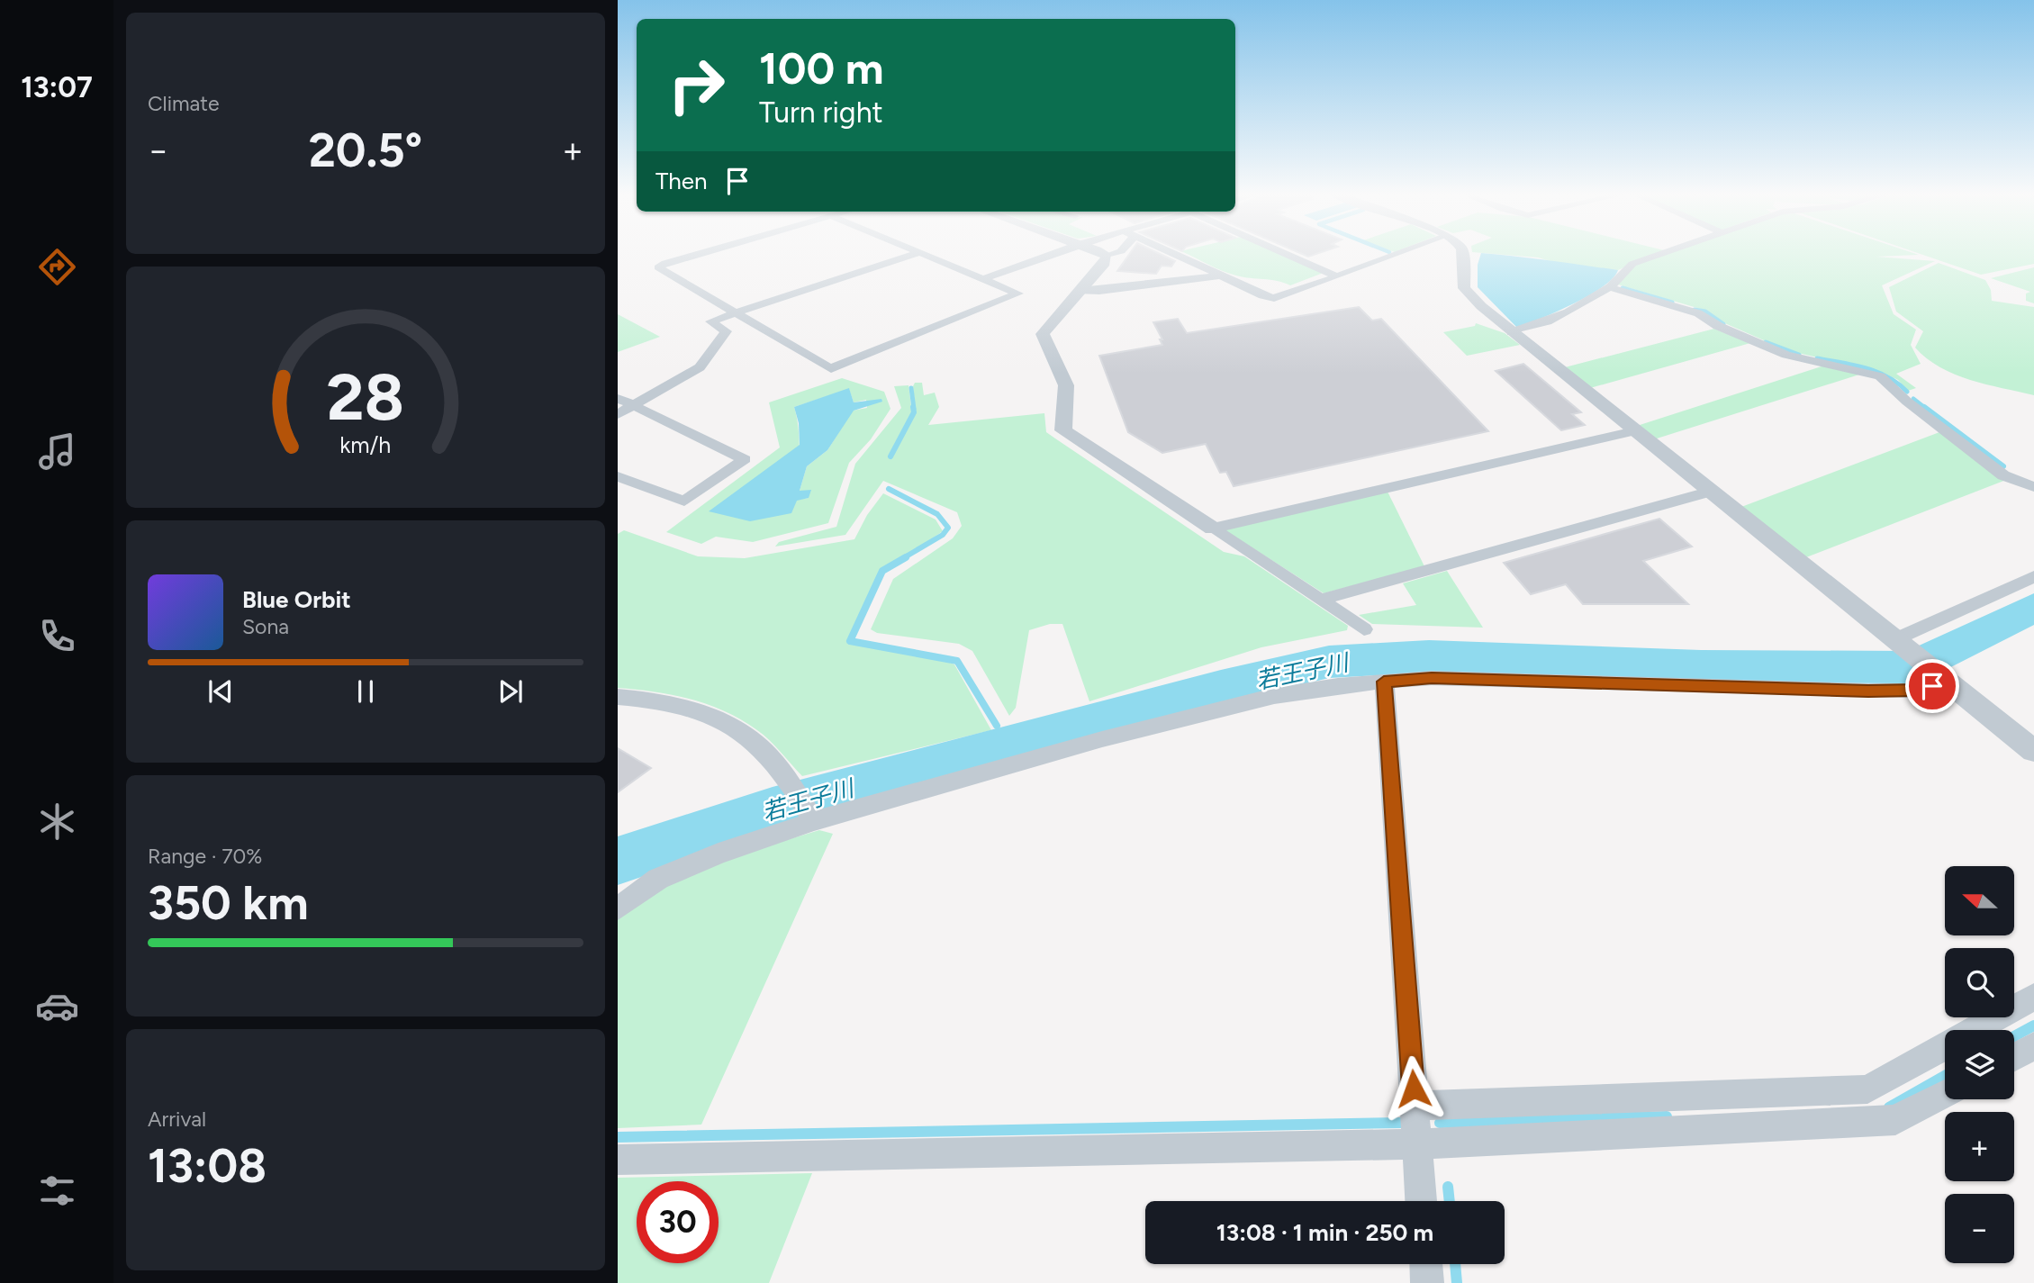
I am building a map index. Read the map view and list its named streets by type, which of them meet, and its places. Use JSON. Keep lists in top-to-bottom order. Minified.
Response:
{"water":["若王子川"],"north":"left","page":{"tabs":"13:07","tile":["Climate",["Range · 70%","350 km"],["Arrival","13:08"]],"turn":["100 m","Turn right"],"heat":["−","20.5°","+"],"then":"Then","song":["Blue Orbit","Sona"],"map_buttons":["+","−"],"limit":"30","trip":"13:08 · 1 min · 250 m","gauge":["28","km/h"]}}
